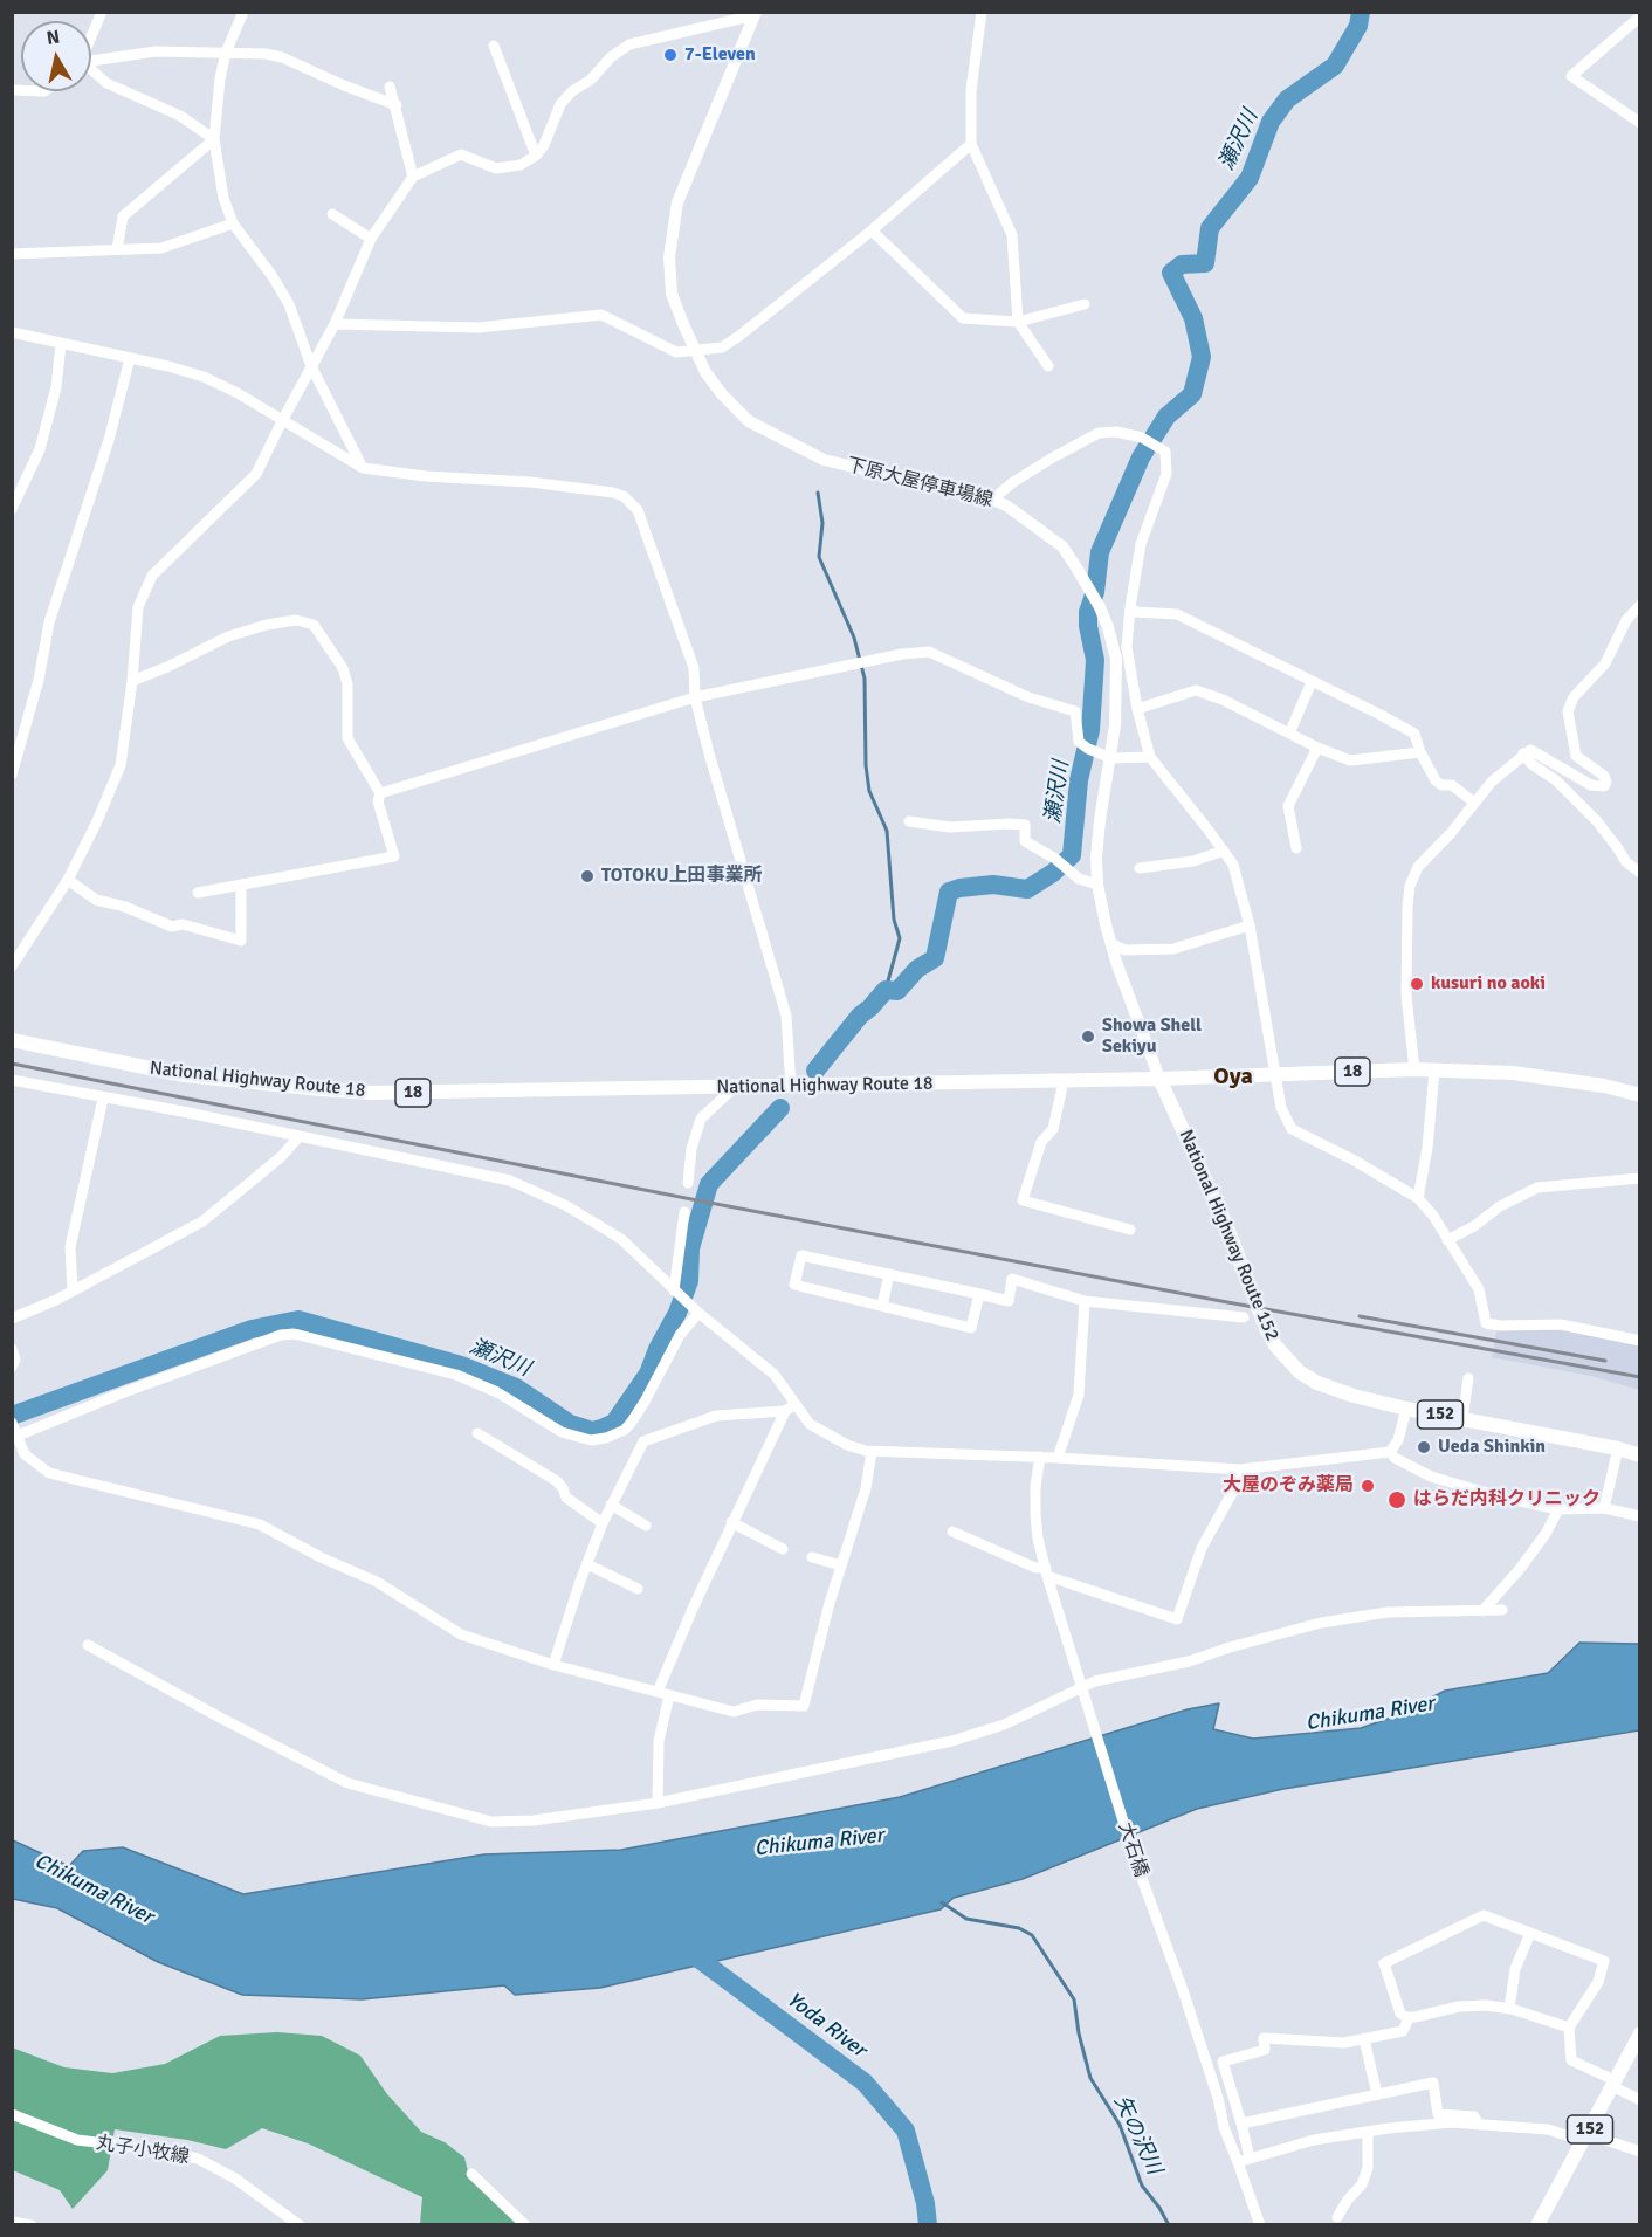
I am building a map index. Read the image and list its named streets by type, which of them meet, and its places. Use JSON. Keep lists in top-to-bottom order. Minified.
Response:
{"streets":{"highway":["18","National Highway Route 18","National Highway Route 152","152"],"main road":["下原大屋停車場線"],"street":["大石橋","丸子小牧線"]},"crossings":[["下原大屋停車場線","National Highway Route 18"],["下原大屋停車場線","National Highway Route 152"],["National Highway Route 18","National Highway Route 152"]],"districts":["Oya"],"water":["瀬沢川","Chikuma River","Yoda River","矢の沢川"],"places":["7-Eleven","TOTOKU上田事業所","kusuri no aoki","Showa Shell Sekiyu","Ueda Shinkin","大屋のぞみ薬局","はらだ内科クリニック"],"north":"top"}
